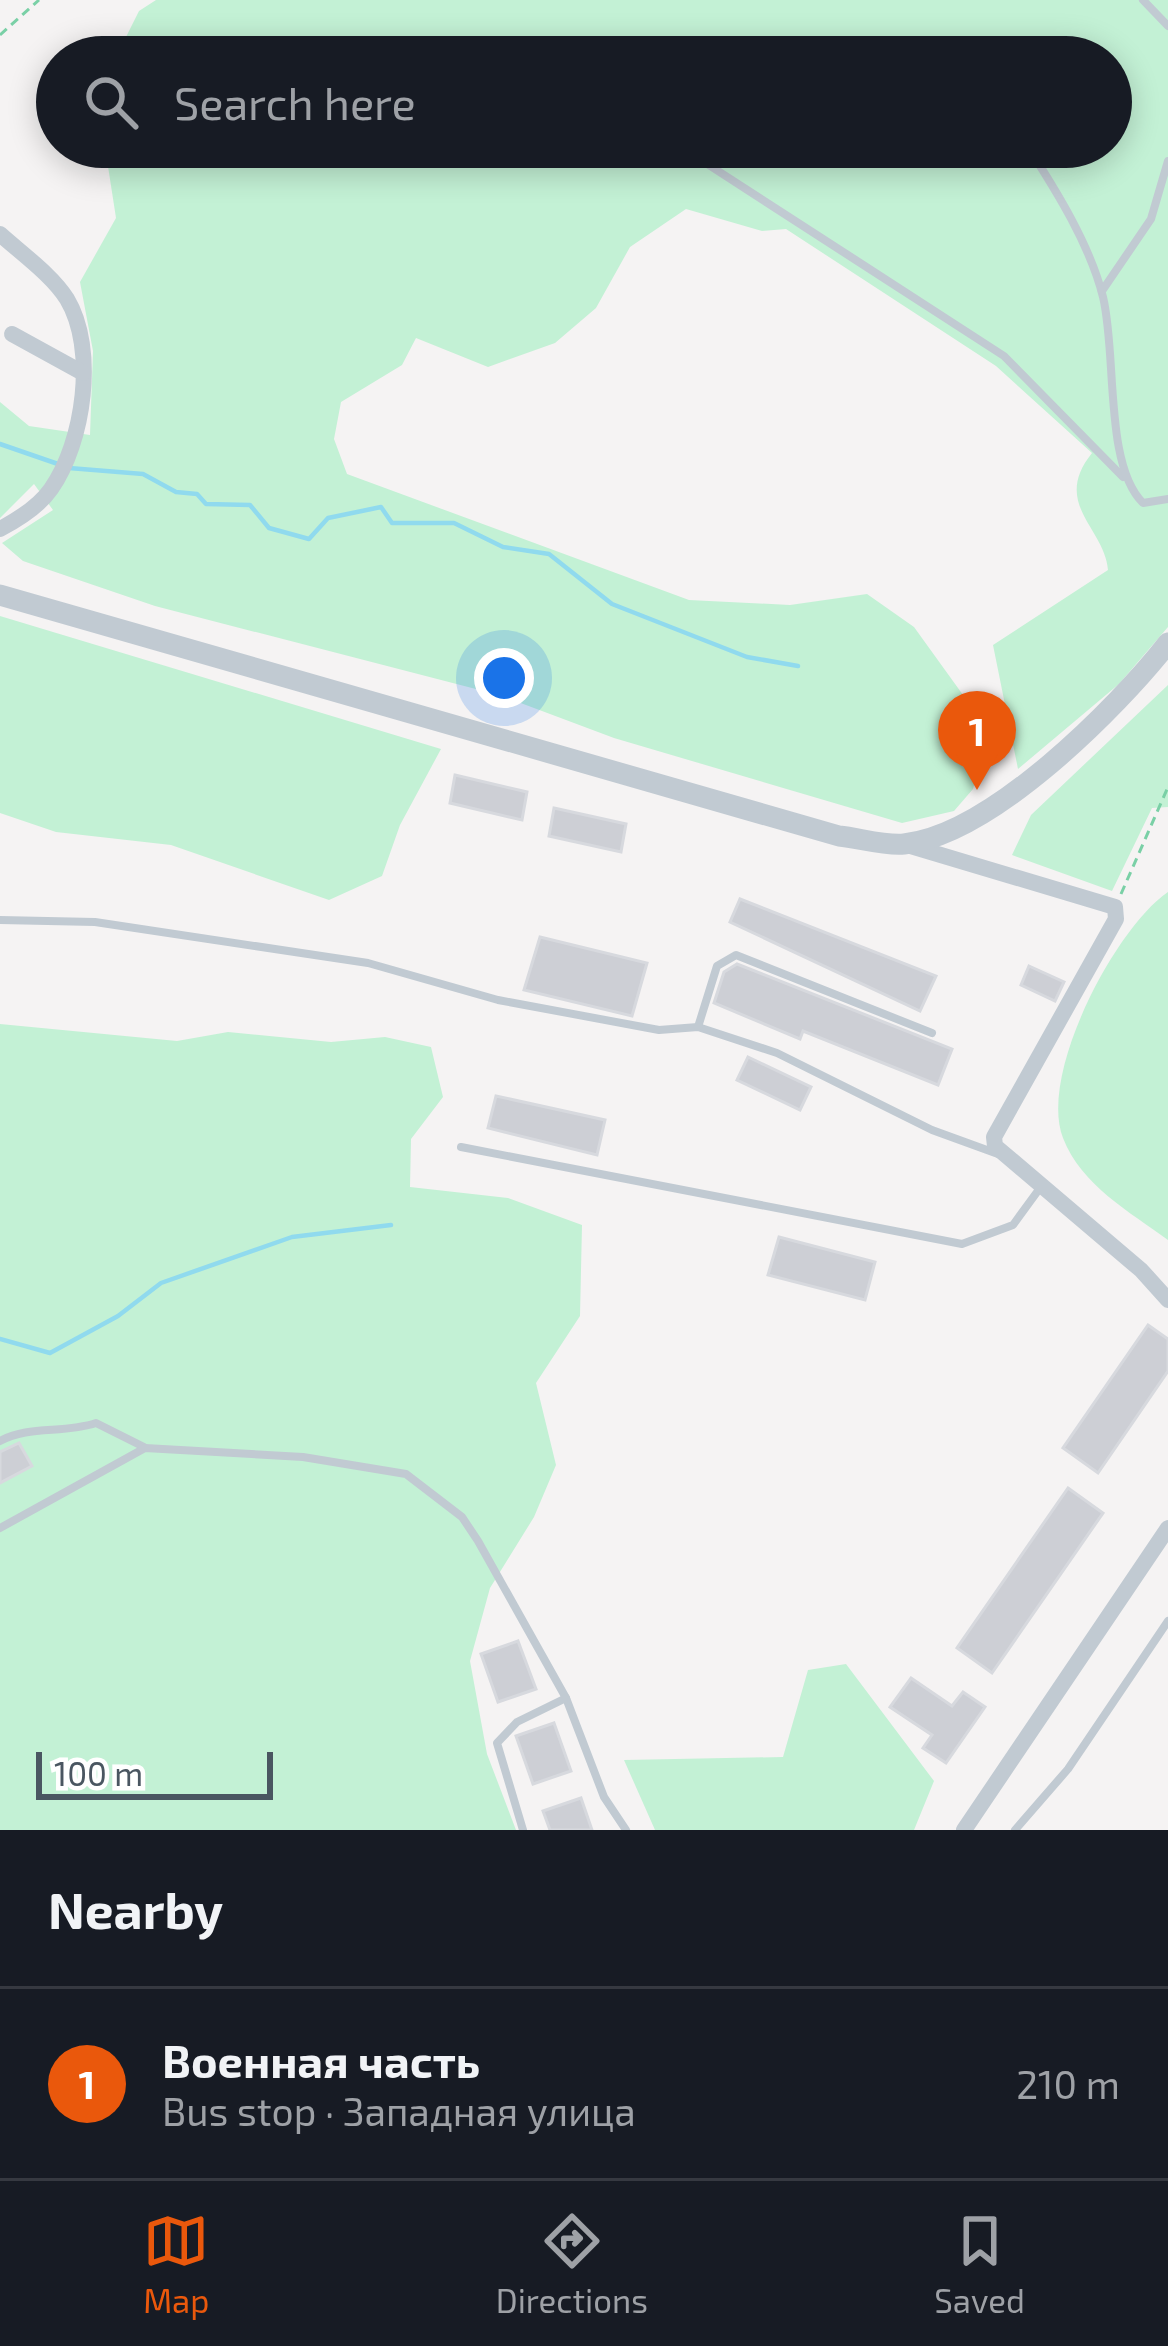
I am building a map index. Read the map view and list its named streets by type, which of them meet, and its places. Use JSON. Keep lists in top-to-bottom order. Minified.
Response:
{"scale_bar":"100 m","page":{"search":"Search here","pins":"1","scale":"100 m","heading":"Nearby","list":[{"mark":"1","name":"Военная часть","note":"Bus stop · Западная улица","value":"210 m"}],"nav":["Map","Directions","Saved"]}}
